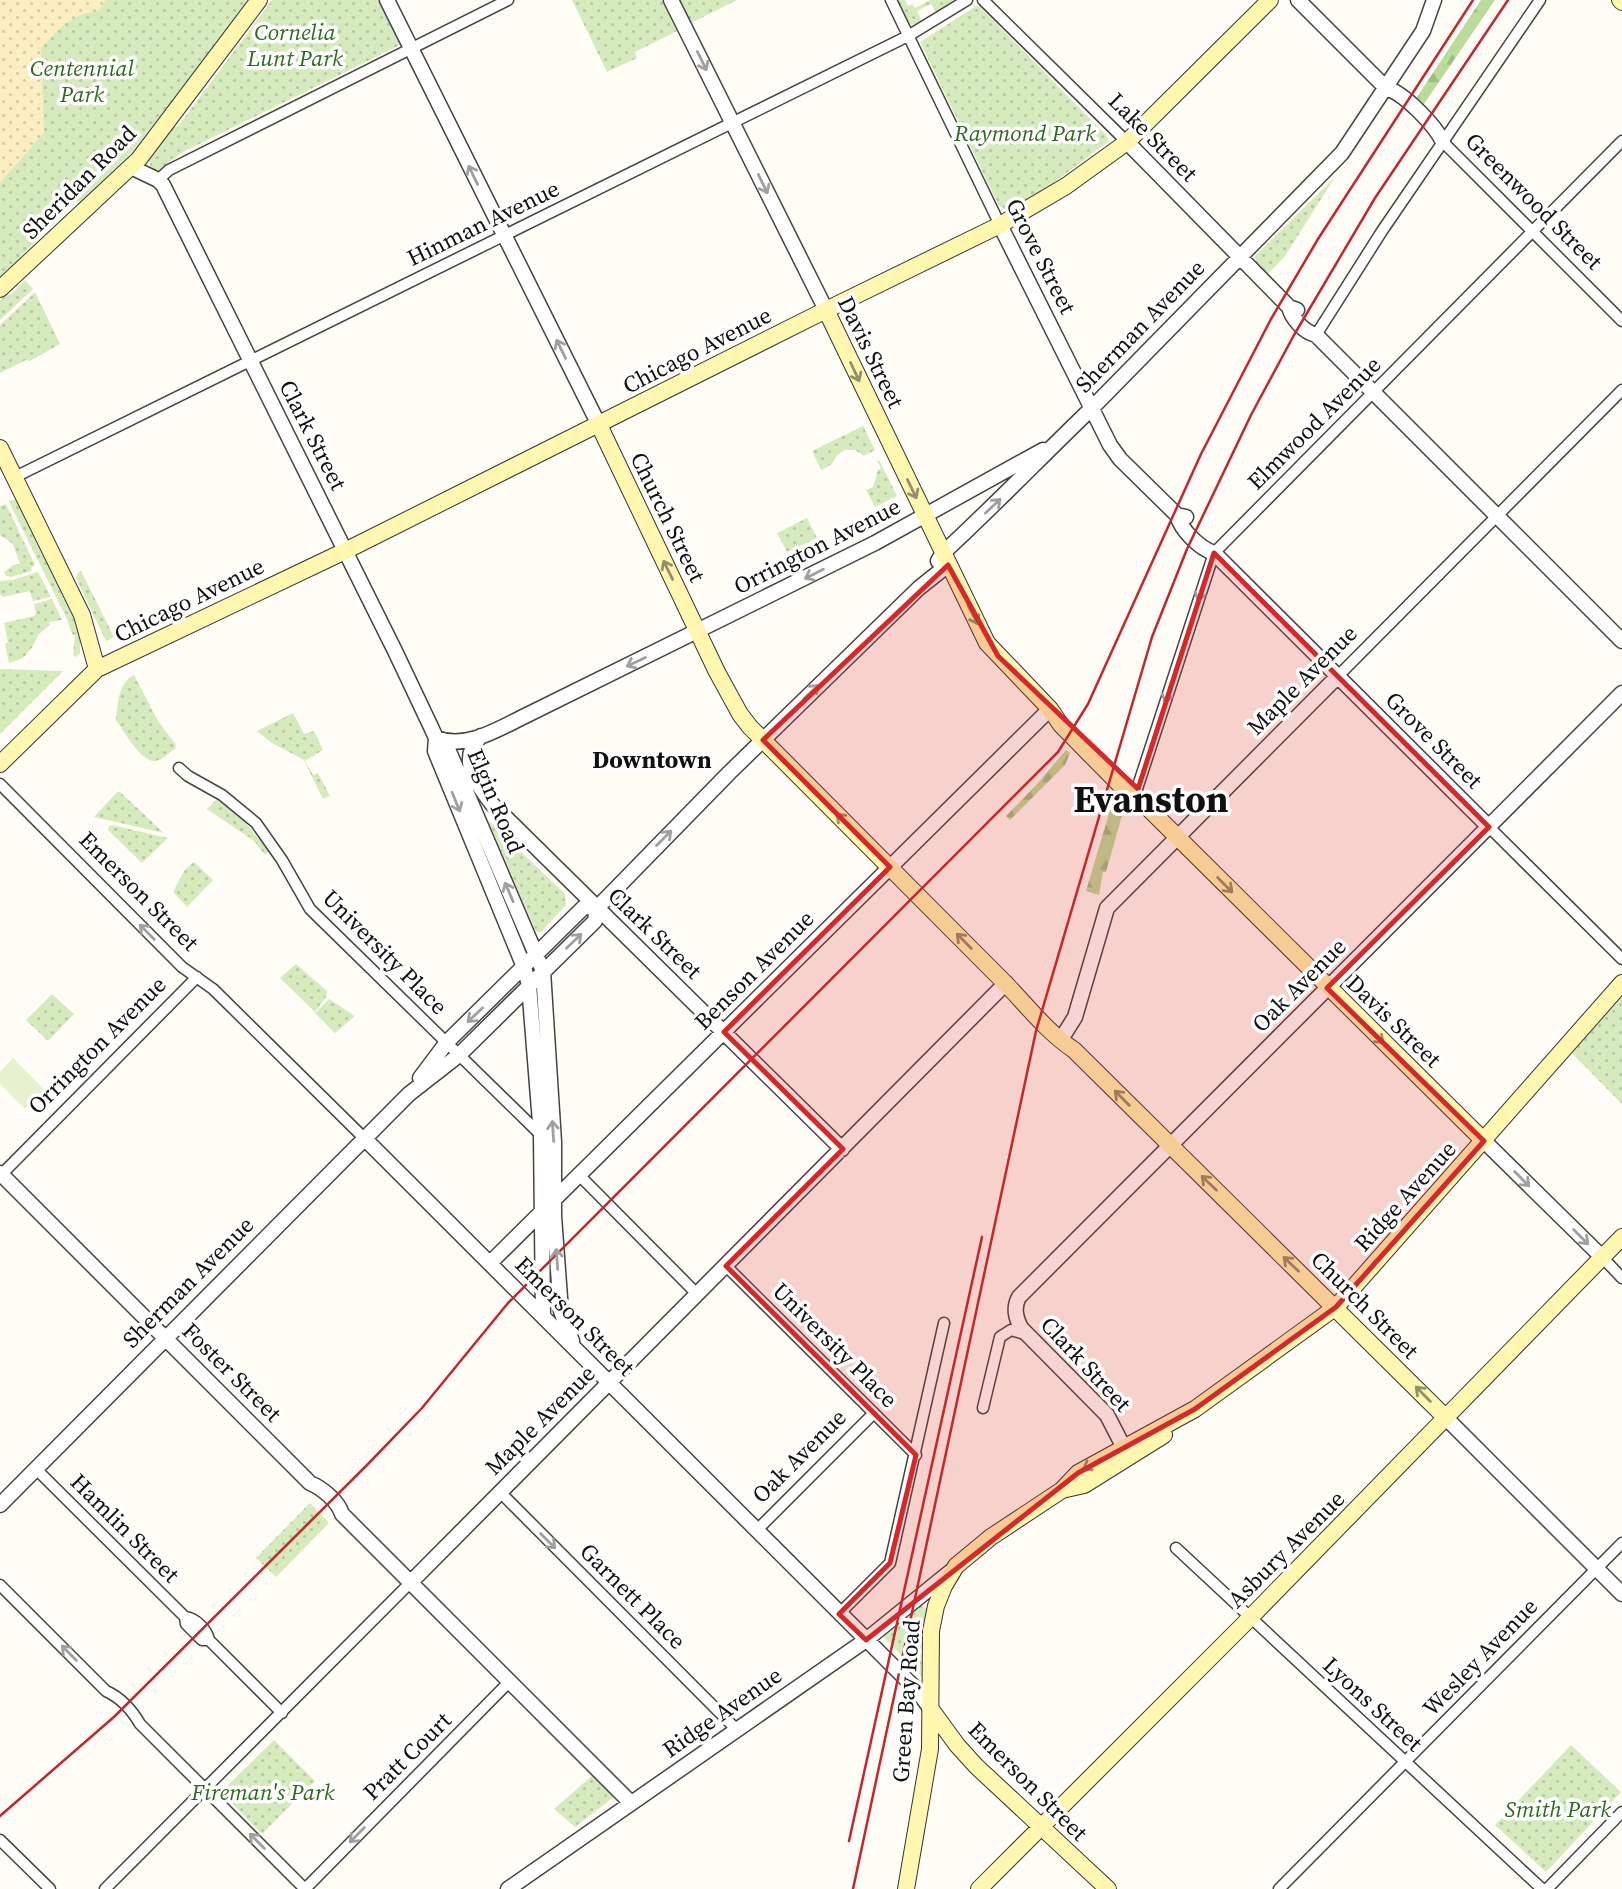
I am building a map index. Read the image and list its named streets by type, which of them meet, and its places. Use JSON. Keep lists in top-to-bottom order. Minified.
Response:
{"streets":{"main road":["Sheridan Road","Chicago Avenue","Davis Street","Church Street","Emerson Street","Ridge Avenue","Asbury Avenue","Green Bay Road"],"street":["Lake Street","Greenwood Street","Hinman Avenue","Grove Street","Sherman Avenue","Elmwood Avenue","Clark Street","Orrington Avenue","Maple Avenue","Elgin Road","University Place","Benson Avenue","Oak Avenue","Foster Street","Hamlin Street","Garnett Place","Wesley Avenue","Lyons Street","Pratt Court"]},"crossings":[["Lake Street","Sherman Avenue"],["Lake Street","Chicago Avenue"],["Lake Street","Elmwood Avenue"],["Lake Street","Maple Avenue"],["Greenwood Street","Sherman Avenue"],["Greenwood Street","Elmwood Avenue"],["Hinman Avenue","Grove Street"],["Hinman Avenue","Davis Street"],["Hinman Avenue","Clark Street"],["Hinman Avenue","Church Street"],["Grove Street","Sherman Avenue"],["Grove Street","Chicago Avenue"],["Grove Street","Elmwood Avenue"],["Grove Street","Maple Avenue"],["Grove Street","Oak Avenue"],["Sherman Avenue","Davis Street"],["Sherman Avenue","Clark Street"],["Sherman Avenue","Church Street"],["Sherman Avenue","Orrington Avenue"],["Sherman Avenue","Elgin Road"],["Sherman Avenue","Emerson Street"],["Sherman Avenue","University Place"],["Sherman Avenue","Foster Street"],["Sherman Avenue","Hamlin Street"],["Chicago Avenue","Davis Street"],["Chicago Avenue","Clark Street"],["Chicago Avenue","Church Street"],["Davis Street","Elmwood Avenue"],["Davis Street","Orrington Avenue"],["Davis Street","Maple Avenue"],["Davis Street","Benson Avenue"],["Davis Street","Oak Avenue"],["Davis Street","Ridge Avenue"],["Davis Street","Asbury Avenue"],["Clark Street","Orrington Avenue"],["Clark Street","Maple Avenue"],["Clark Street","Elgin Road"],["Clark Street","Benson Avenue"],["Clark Street","Oak Avenue"],["Clark Street","Ridge Avenue"],["Church Street","Orrington Avenue"],["Church Street","Maple Avenue"],["Church Street","Benson Avenue"],["Church Street","Oak Avenue"],["Church Street","Ridge Avenue"],["Church Street","Asbury Avenue"],["Church Street","Wesley Avenue"],["Orrington Avenue","Elgin Road"],["Orrington Avenue","Emerson Street"],["Orrington Avenue","Foster Street"],["Maple Avenue","Emerson Street"],["Maple Avenue","University Place"],["Maple Avenue","Foster Street"],["Maple Avenue","Hamlin Street"],["Maple Avenue","Garnett Place"],["Elgin Road","Emerson Street"],["Elgin Road","University Place"],["Elgin Road","Benson Avenue"],["Emerson Street","Benson Avenue"],["Emerson Street","Oak Avenue"],["Emerson Street","Ridge Avenue"],["Emerson Street","Asbury Avenue"],["Emerson Street","Green Bay Road"],["University Place","Oak Avenue"],["Ridge Avenue","Foster Street"],["Ridge Avenue","Garnett Place"],["Ridge Avenue","Green Bay Road"],["Foster Street","Pratt Court"],["Asbury Avenue","Lyons Street"],["Wesley Avenue","Lyons Street"]],"one_way":["Davis Street","Church Street","Orrington Avenue","Garnett Place","Pratt Court"],"districts":["Downtown","Evanston"],"parks":["Cornelia Lunt Park","Centennial Park","Raymond Park","Fireman's Park","Smith Park"]}
